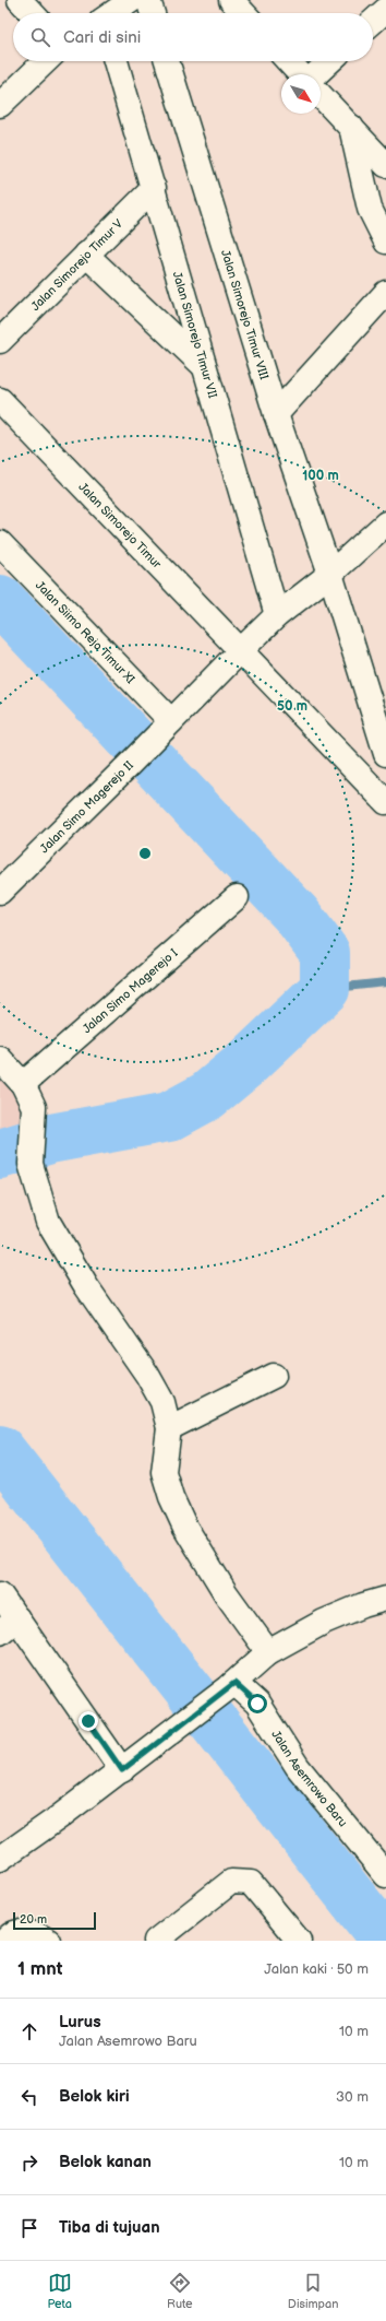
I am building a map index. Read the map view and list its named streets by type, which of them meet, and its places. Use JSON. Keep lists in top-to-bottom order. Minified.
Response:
{"streets":{"street":["Jalan Simorejo Timur V","Jalan Simorejo Timur VIII","Jalan Simorejo Timur VII","Jalan Simorejo Timur","Jalan Siimo Rejo Timur XI","Jalan Simo Magerejo II","Jalan Simo Magerejo I","Jalan Asemrowo Baru"]},"crossings":[["Jalan Simorejo Timur V","Jalan Simorejo Timur VII"],["Jalan Siimo Rejo Timur XI","Jalan Simo Magerejo II"]],"scale_bar":"20 m","north":"bottom right","page":{"search":"Cari di sini","scale":"20 m","heading":["1 mnt","Jalan kaki · 50 m"],"list":[["Lurus","Jalan Asemrowo Baru","10 m"],["Belok kiri","30 m"],["Belok kanan","10 m"],"Tiba di tujuan"],"nav":["Peta","Rute","Disimpan"]},"rings":["100 m","50 m"]}
